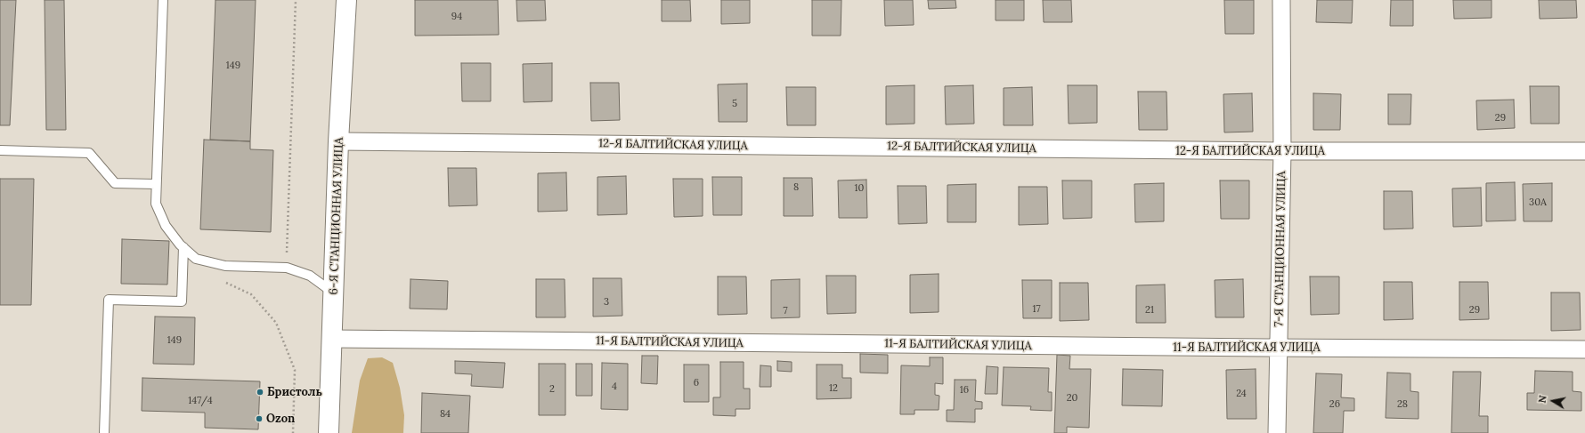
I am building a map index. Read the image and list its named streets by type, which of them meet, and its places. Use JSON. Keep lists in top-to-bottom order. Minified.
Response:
{"streets":{"main road":["6-Я СТАНЦИОННАЯ УЛИЦА"],"street":["12-Я БАЛТИЙСКАЯ УЛИЦА","7-Я СТАНЦИОННАЯ УЛИЦА","11-Я БАЛТИЙСКАЯ УЛИЦА"]},"crossings":[["12-Я БАЛТИЙСКАЯ УЛИЦА","6-Я СТАНЦИОННАЯ УЛИЦА"],["12-Я БАЛТИЙСКАЯ УЛИЦА","7-Я СТАНЦИОННАЯ УЛИЦА"],["6-Я СТАНЦИОННАЯ УЛИЦА","11-Я БАЛТИЙСКАЯ УЛИЦА"],["7-Я СТАНЦИОННАЯ УЛИЦА","11-Я БАЛТИЙСКАЯ УЛИЦА"]],"places":["Бристоль","Ozon"],"house_numbers":["94","149","5","29","8","10","30А","3","17","21","29","7","149","6","4","12","2","16","24","20","147/4","26","28","84"],"north":"left"}
